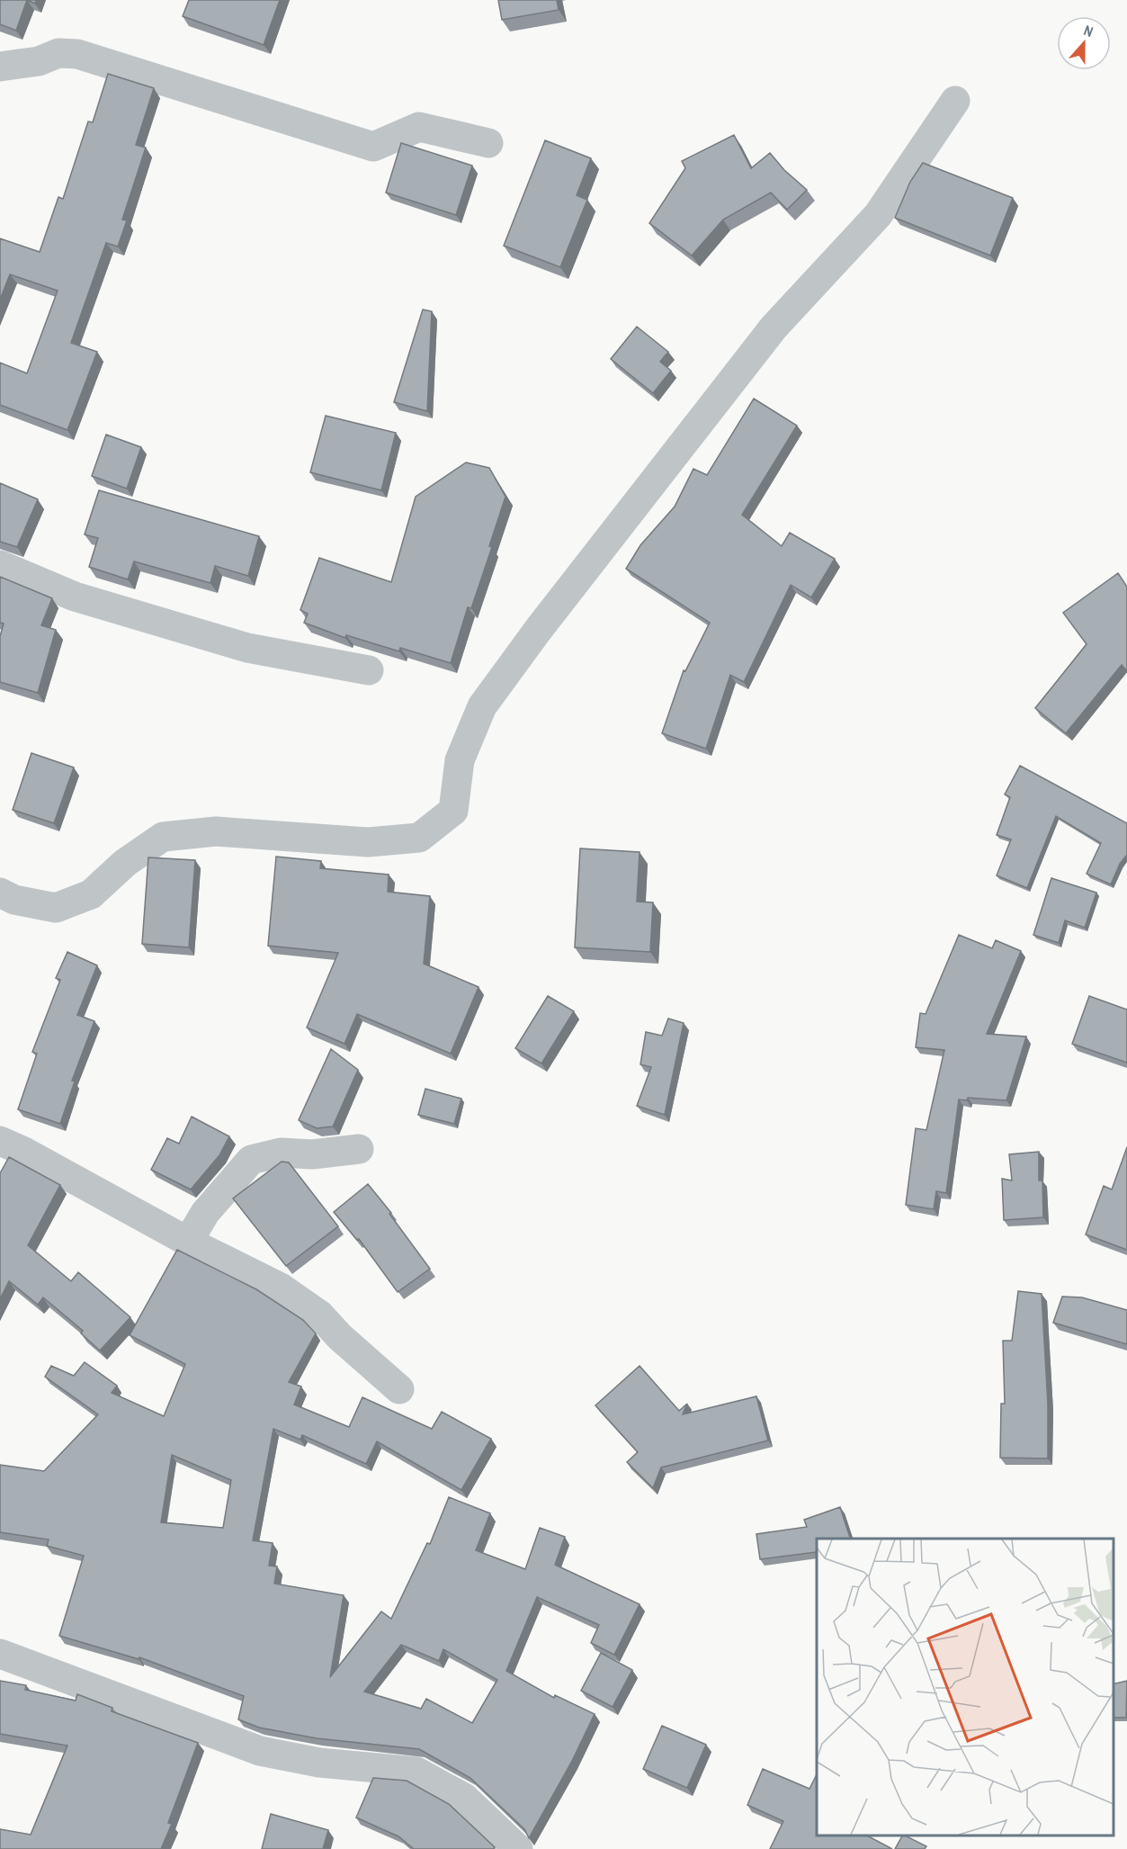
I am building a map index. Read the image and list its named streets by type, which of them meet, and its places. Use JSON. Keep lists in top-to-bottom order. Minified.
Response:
{"north":"top"}
